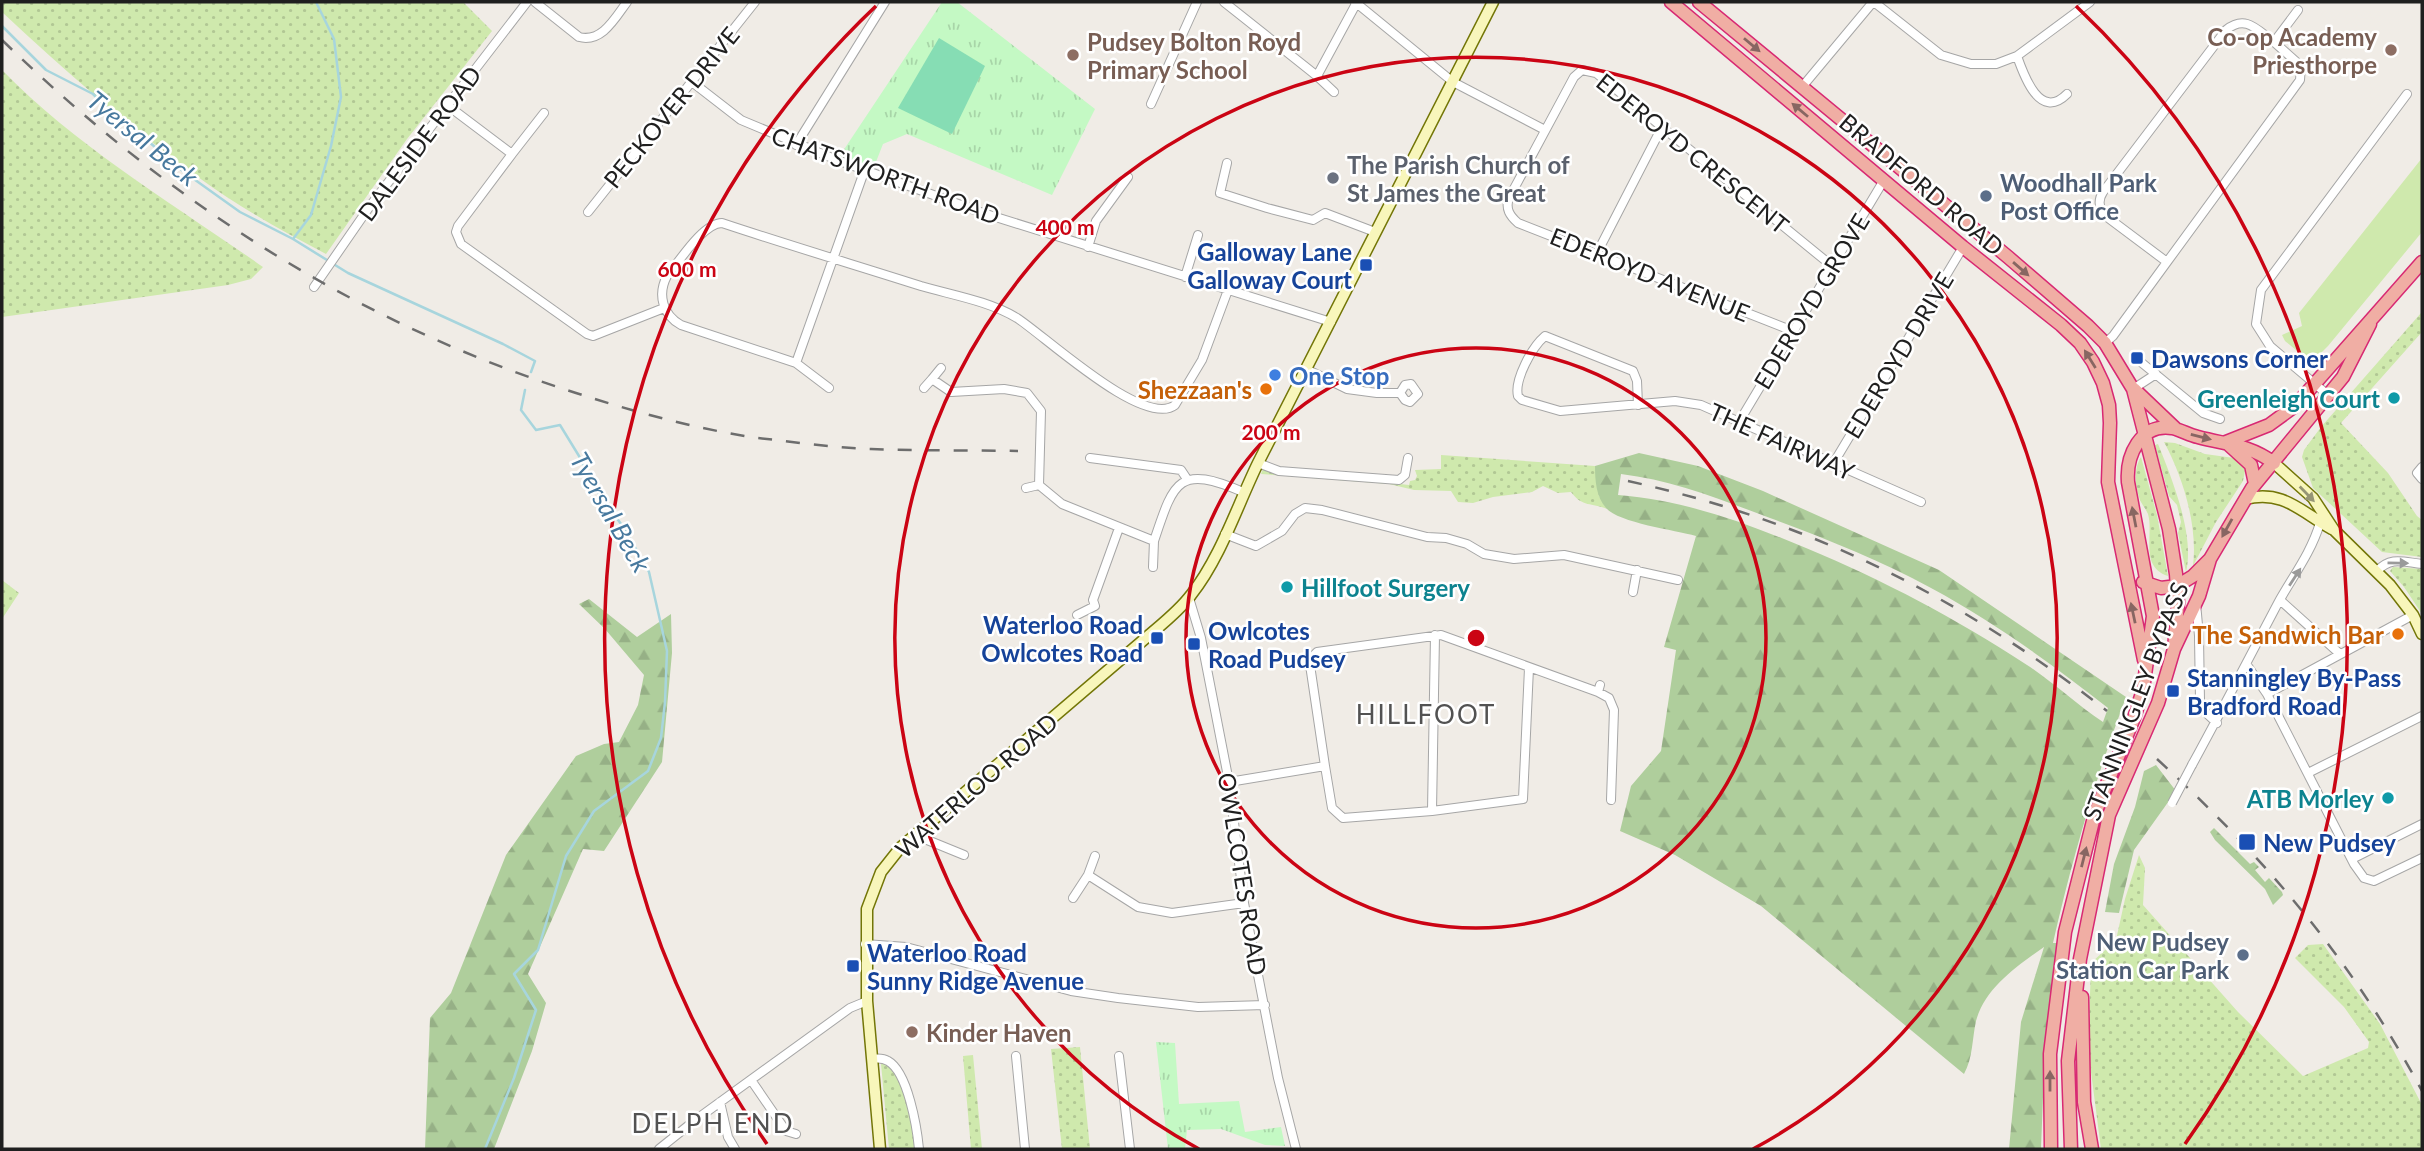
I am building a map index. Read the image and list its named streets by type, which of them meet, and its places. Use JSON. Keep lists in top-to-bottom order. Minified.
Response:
{"streets":{"highway":["BRADFORD ROAD","STANNINGLEY BYPASS"],"main road":["WATERLOO ROAD"],"street":["PECKOVER DRIVE","DALESIDE ROAD","EDEROYD CRESCENT","CHATSWORTH ROAD","EDEROYD AVENUE","EDEROYD GROVE","EDEROYD DRIVE","THE FAIRWAY","OWLCOTES ROAD"]},"crossings":[["PECKOVER DRIVE","CHATSWORTH ROAD"],["EDEROYD CRESCENT","EDEROYD AVENUE"],["EDEROYD CRESCENT","EDEROYD GROVE"],["CHATSWORTH ROAD","WATERLOO ROAD"],["BRADFORD ROAD","EDEROYD GROVE"],["BRADFORD ROAD","EDEROYD DRIVE"],["BRADFORD ROAD","STANNINGLEY BYPASS"],["EDEROYD AVENUE","EDEROYD GROVE"],["EDEROYD GROVE","THE FAIRWAY"],["EDEROYD DRIVE","THE FAIRWAY"],["WATERLOO ROAD","OWLCOTES ROAD"]],"districts":["HILLFOOT","DELPH END"],"water":["Tyersal Beck"],"places":{"other":["Co-op Academy Priesthorpe","Pudsey Bolton Royd Primary School","The Parish Church of St James the Great","Woodhall Park Post Office","One Stop","Shezzaan's","Greenleigh Court","Hillfoot Surgery","The Sandwich Bar","ATB Morley","New Pudsey Station Car Park","Kinder Haven"],"transit":["Galloway Lane Galloway Court","Dawsons Corner","Waterloo Road Owlcotes Road","Owlcotes Road Pudsey","Stanningley By-Pass Bradford Road","New Pudsey","Waterloo Road Sunny Ridge Avenue"]},"rings":["400 m","600 m","200 m"]}
